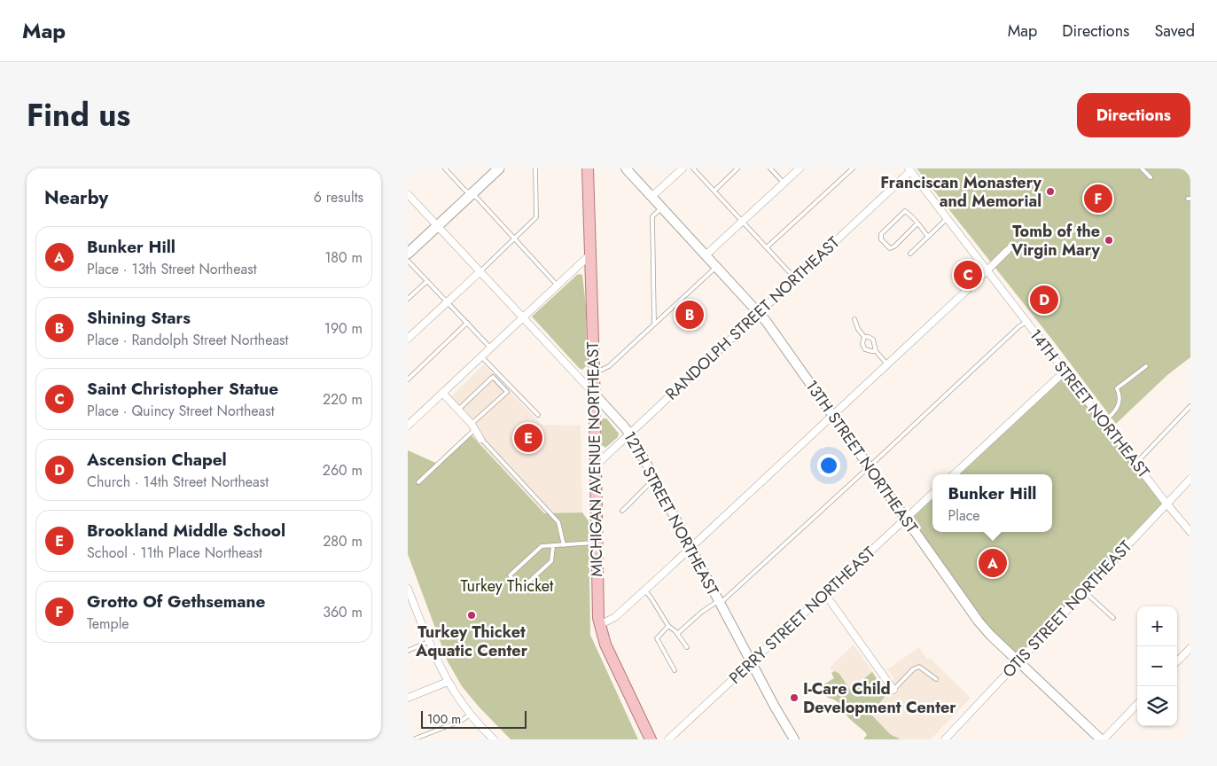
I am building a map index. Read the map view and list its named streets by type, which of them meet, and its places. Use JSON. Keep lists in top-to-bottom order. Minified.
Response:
{"streets":{"main road":["MICHIGAN AVENUE NORTHEAST"],"street":["RANDOLPH STREET NORTHEAST","14TH STREET NORTHEAST","13TH STREET NORTHEAST","12TH STREET NORTHEAST","OTIS STREET NORTHEAST","PERRY STREET NORTHEAST"]},"crossings":[["RANDOLPH STREET NORTHEAST","14TH STREET NORTHEAST"],["RANDOLPH STREET NORTHEAST","13TH STREET NORTHEAST"],["RANDOLPH STREET NORTHEAST","MICHIGAN AVENUE NORTHEAST"],["RANDOLPH STREET NORTHEAST","12TH STREET NORTHEAST"],["14TH STREET NORTHEAST","OTIS STREET NORTHEAST"],["13TH STREET NORTHEAST","OTIS STREET NORTHEAST"],["13TH STREET NORTHEAST","PERRY STREET NORTHEAST"],["MICHIGAN AVENUE NORTHEAST","12TH STREET NORTHEAST"],["12TH STREET NORTHEAST","PERRY STREET NORTHEAST"]],"parks":["Turkey Thicket"],"places":["Franciscan Monastery and Memorial","Tomb of the Virgin Mary","Turkey Thicket Aquatic Center","I-Care Child Development Center"],"scale_bar":"100 m","page":{"header":"Map","nav":["Map","Directions","Saved"],"title":"Find us","buttons":"Directions","heading":["Nearby","6 results"],"pins":["F","C","D","B","E","A"],"list":[{"mark":"A","name":"Bunker Hill","note":"Place · 13th Street Northeast","value":"180 m"},{"mark":"B","name":"Shining Stars","note":"Place · Randolph Street Northeast","value":"190 m"},{"mark":"C","name":"Saint Christopher Statue","note":"Place · Quincy Street Northeast","value":"220 m"},{"mark":"D","name":"Ascension Chapel","note":"Church · 14th Street Northeast","value":"260 m"},{"mark":"E","name":"Brookland Middle School","note":"School · 11th Place Northeast","value":"280 m"},{"mark":"F","name":"Grotto Of Gethsemane","note":"Temple","value":"360 m"}],"popup":["Bunker Hill","Place"],"map_buttons":["+","−"],"scale":"100 m"}}
